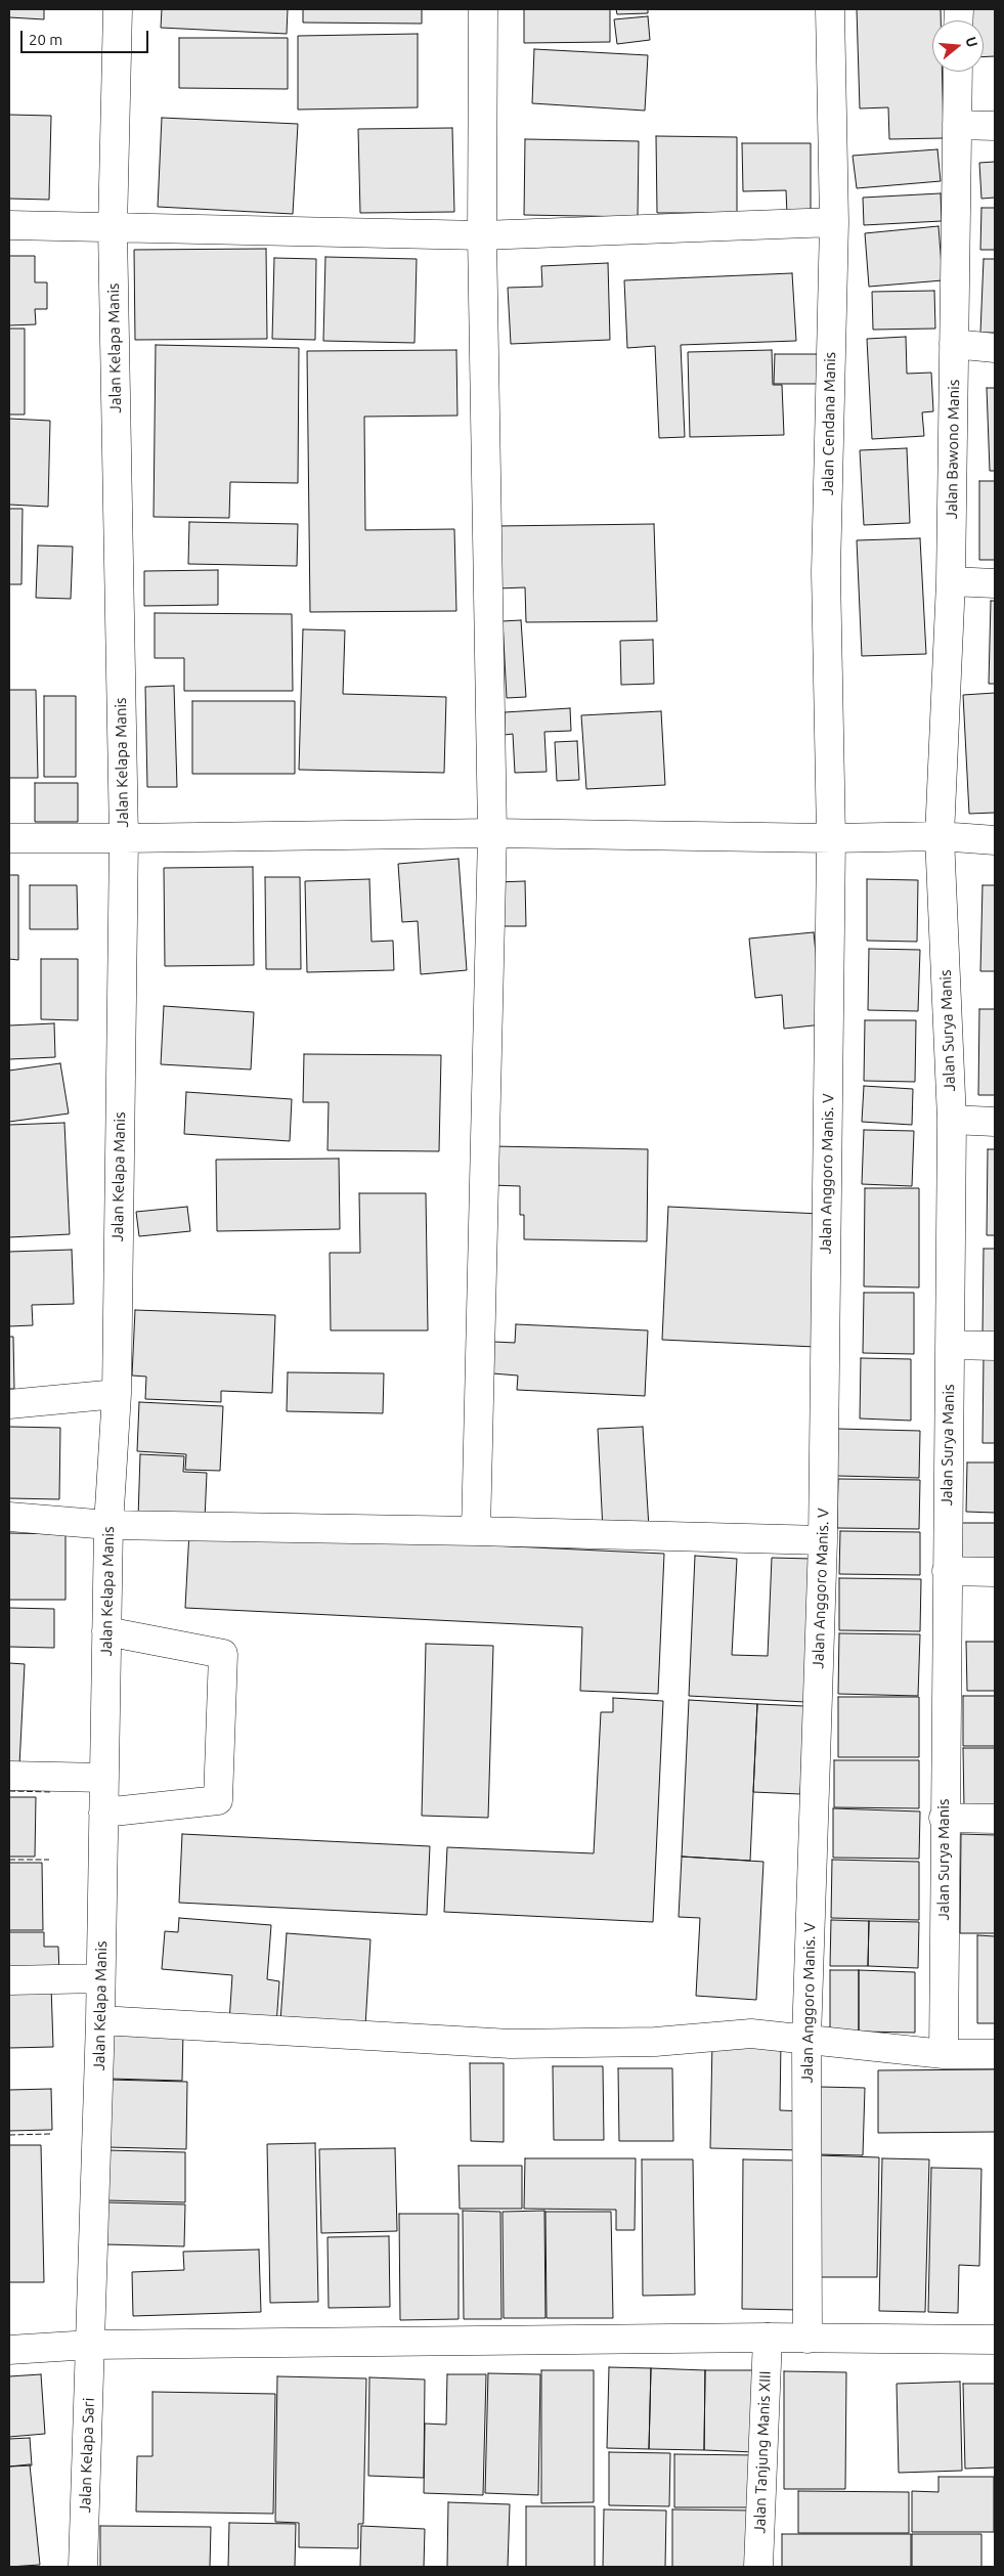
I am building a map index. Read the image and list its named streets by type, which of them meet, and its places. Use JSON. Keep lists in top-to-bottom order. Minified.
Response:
{"streets":{"street":["Jalan Kelapa Manis","Jalan Cendana Manis","Jalan Bawono Manis","Jalan Surya Manis","Jalan Anggoro Manis. V","Jalan Tanjung Manis XIII","Jalan Kelapa Sari"]},"crossings":[["Jalan Kelapa Manis","Jalan Kelapa Sari"],["Jalan Cendana Manis","Jalan Anggoro Manis. V"],["Jalan Bawono Manis","Jalan Surya Manis"]],"scale_bar":"20 m","north":"right"}
